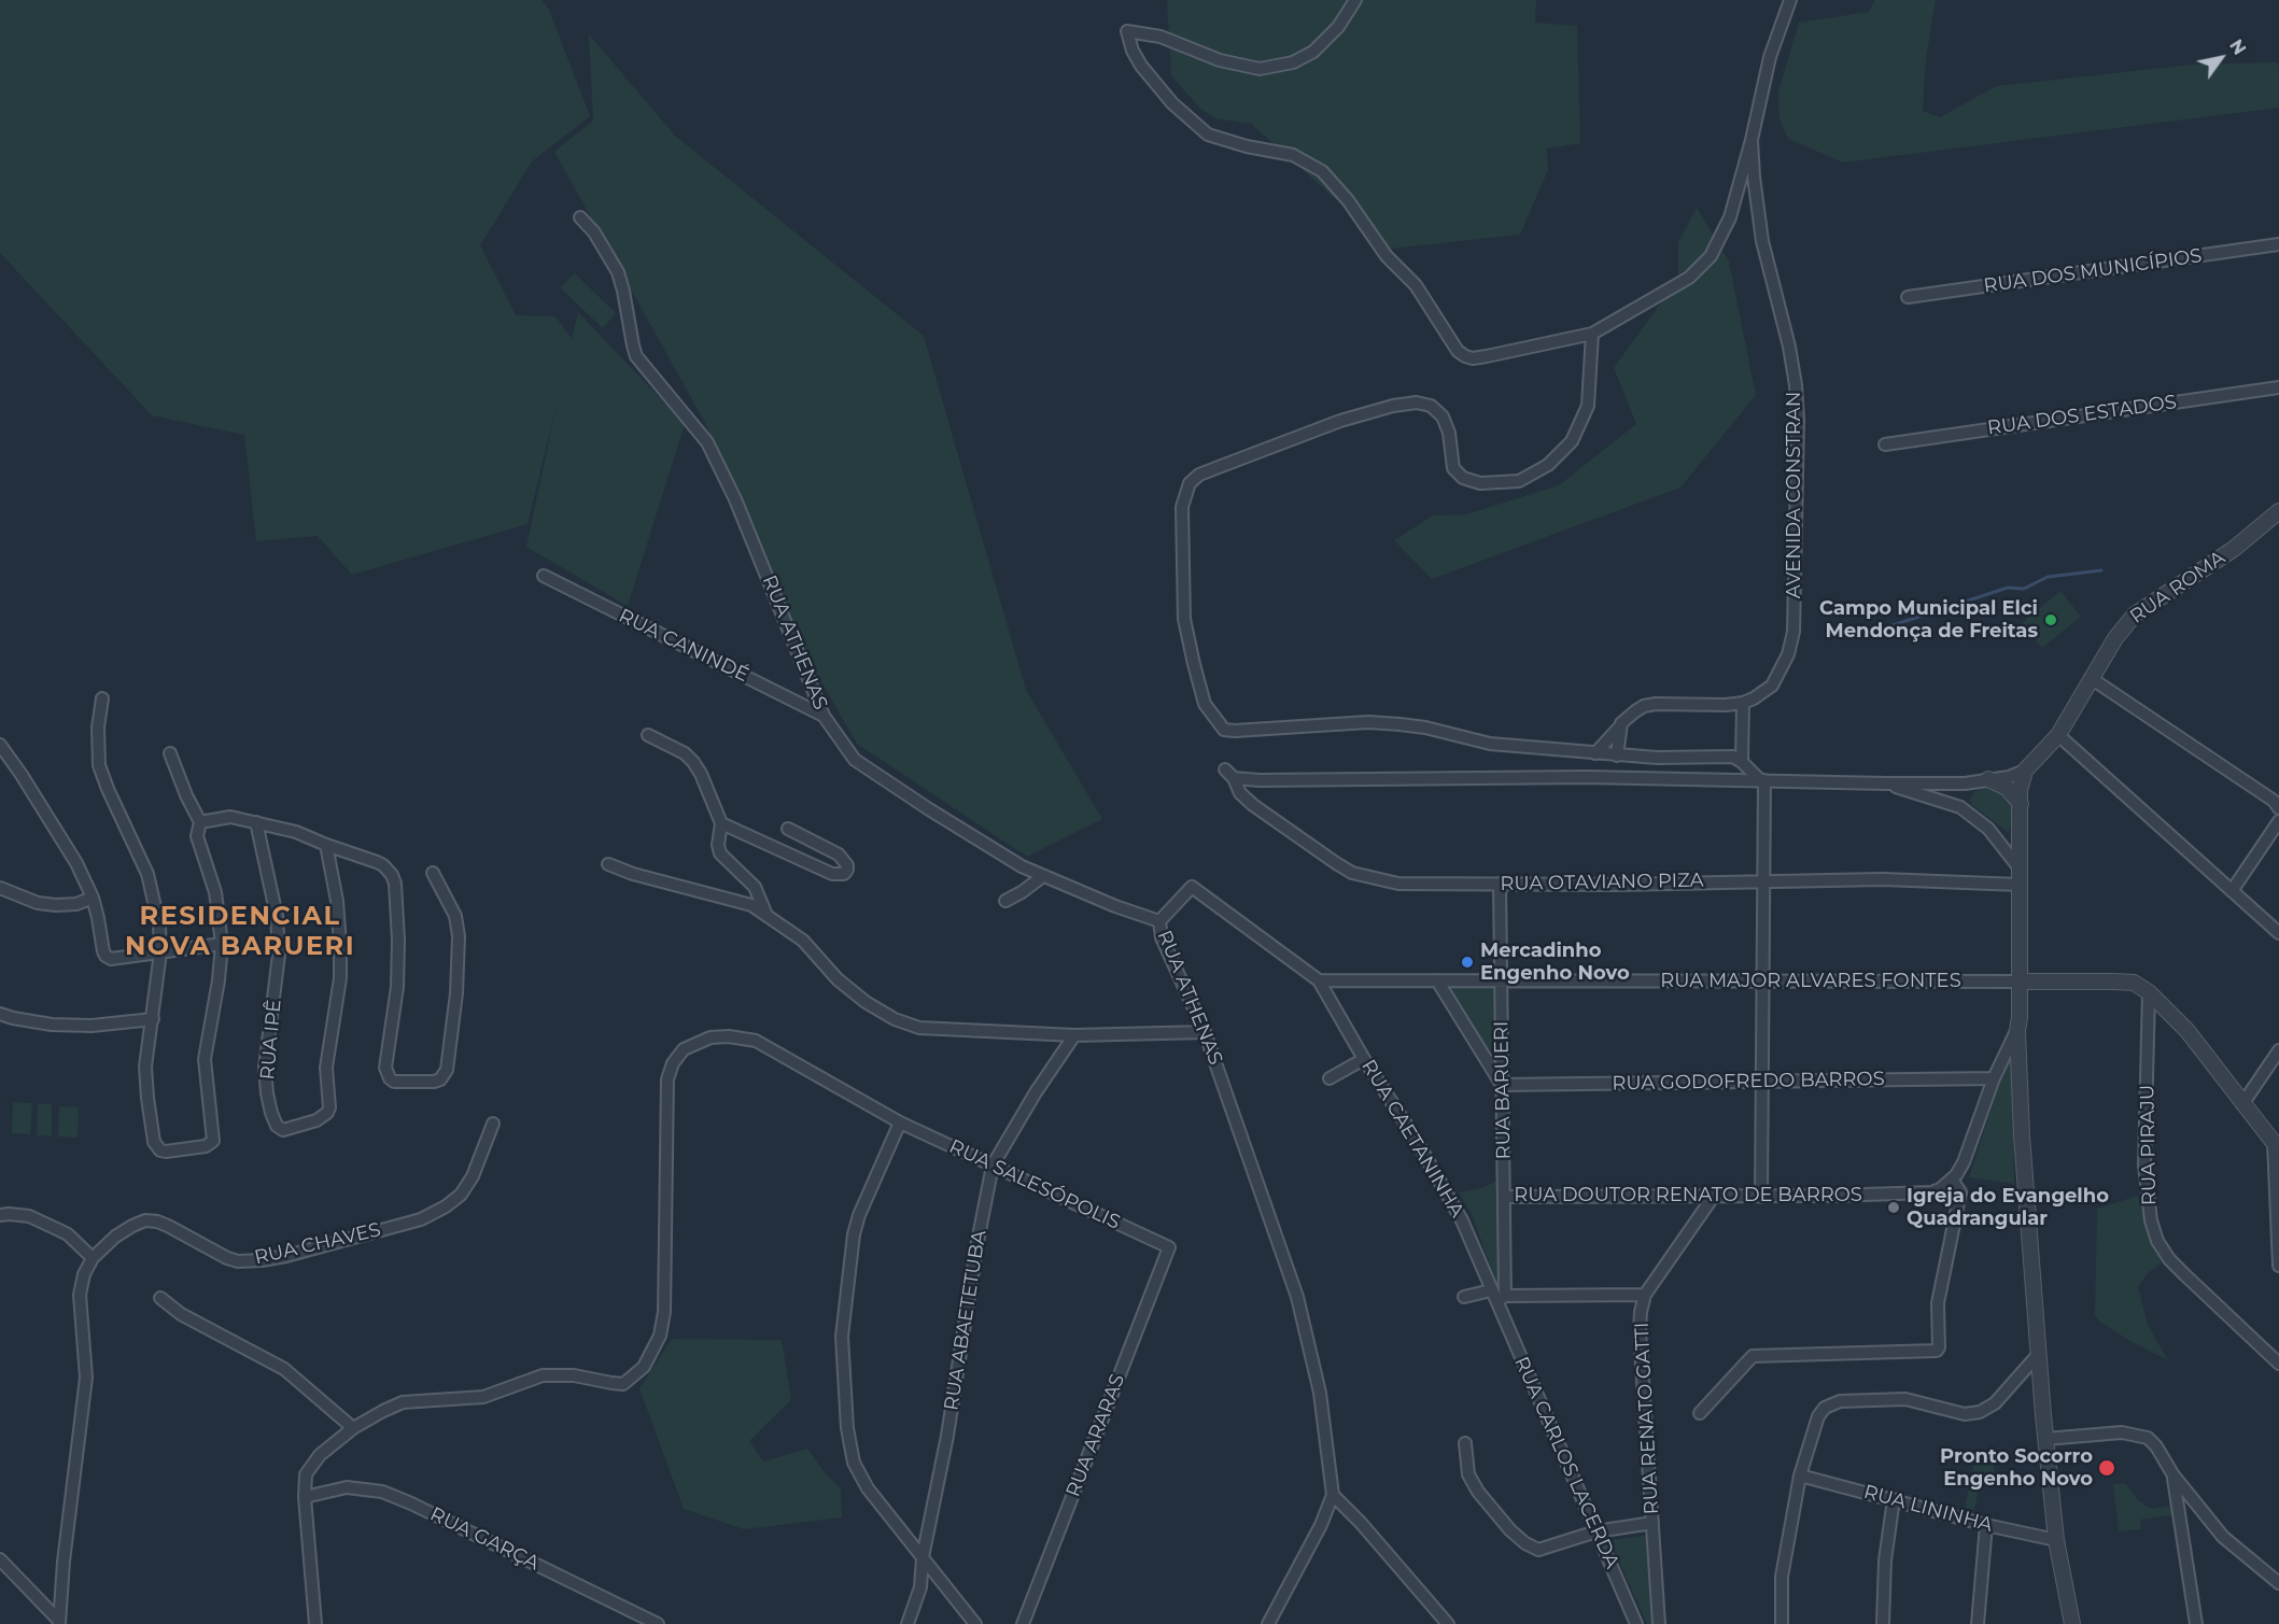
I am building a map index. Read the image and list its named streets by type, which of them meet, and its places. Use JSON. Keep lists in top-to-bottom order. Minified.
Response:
{"streets":{"street":["RUA DOS MUNICÍPIOS","RUA DOS ESTADOS","AVENIDA CONSTRAN","RUA ROMA","RUA ATHENAS","RUA CANINDÉ","RUA OTAVIANO PIZA","RUA MAJOR ALVARES FONTES","RUA IPÊ","RUA GODOFREDO BARROS","RUA BARUERI","RUA CAETANINHA","RUA PIRAJU","RUA SALESÓPOLIS","RUA DOUTOR RENATO DE BARROS","RUA CHAVES","RUA ABAETETUBA","RUA RENATO GATTI","RUA ARARAS","RUA CARLOS LACERDA","RUA LININHA","RUA GARÇA"]},"crossings":[["RUA ATHENAS","RUA CANINDÉ"],["RUA OTAVIANO PIZA","RUA BARUERI"],["RUA MAJOR ALVARES FONTES","RUA BARUERI"],["RUA MAJOR ALVARES FONTES","RUA CAETANINHA"],["RUA GODOFREDO BARROS","RUA BARUERI"],["RUA BARUERI","RUA CAETANINHA"],["RUA BARUERI","RUA DOUTOR RENATO DE BARROS"],["RUA BARUERI","RUA CARLOS LACERDA"],["RUA CAETANINHA","RUA CARLOS LACERDA"],["RUA SALESÓPOLIS","RUA ABAETETUBA"],["RUA SALESÓPOLIS","RUA ARARAS"],["RUA SALESÓPOLIS","RUA GARÇA"],["RUA DOUTOR RENATO DE BARROS","RUA RENATO GATTI"]],"districts":["RESIDENCIAL NOVA BARUERI"],"places":["Campo Municipal Elci Mendonça de Freitas","Mercadinho Engenho Novo","Igreja do Evangelho Quadrangular","Pronto Socorro Engenho Novo"],"north":"top right"}
